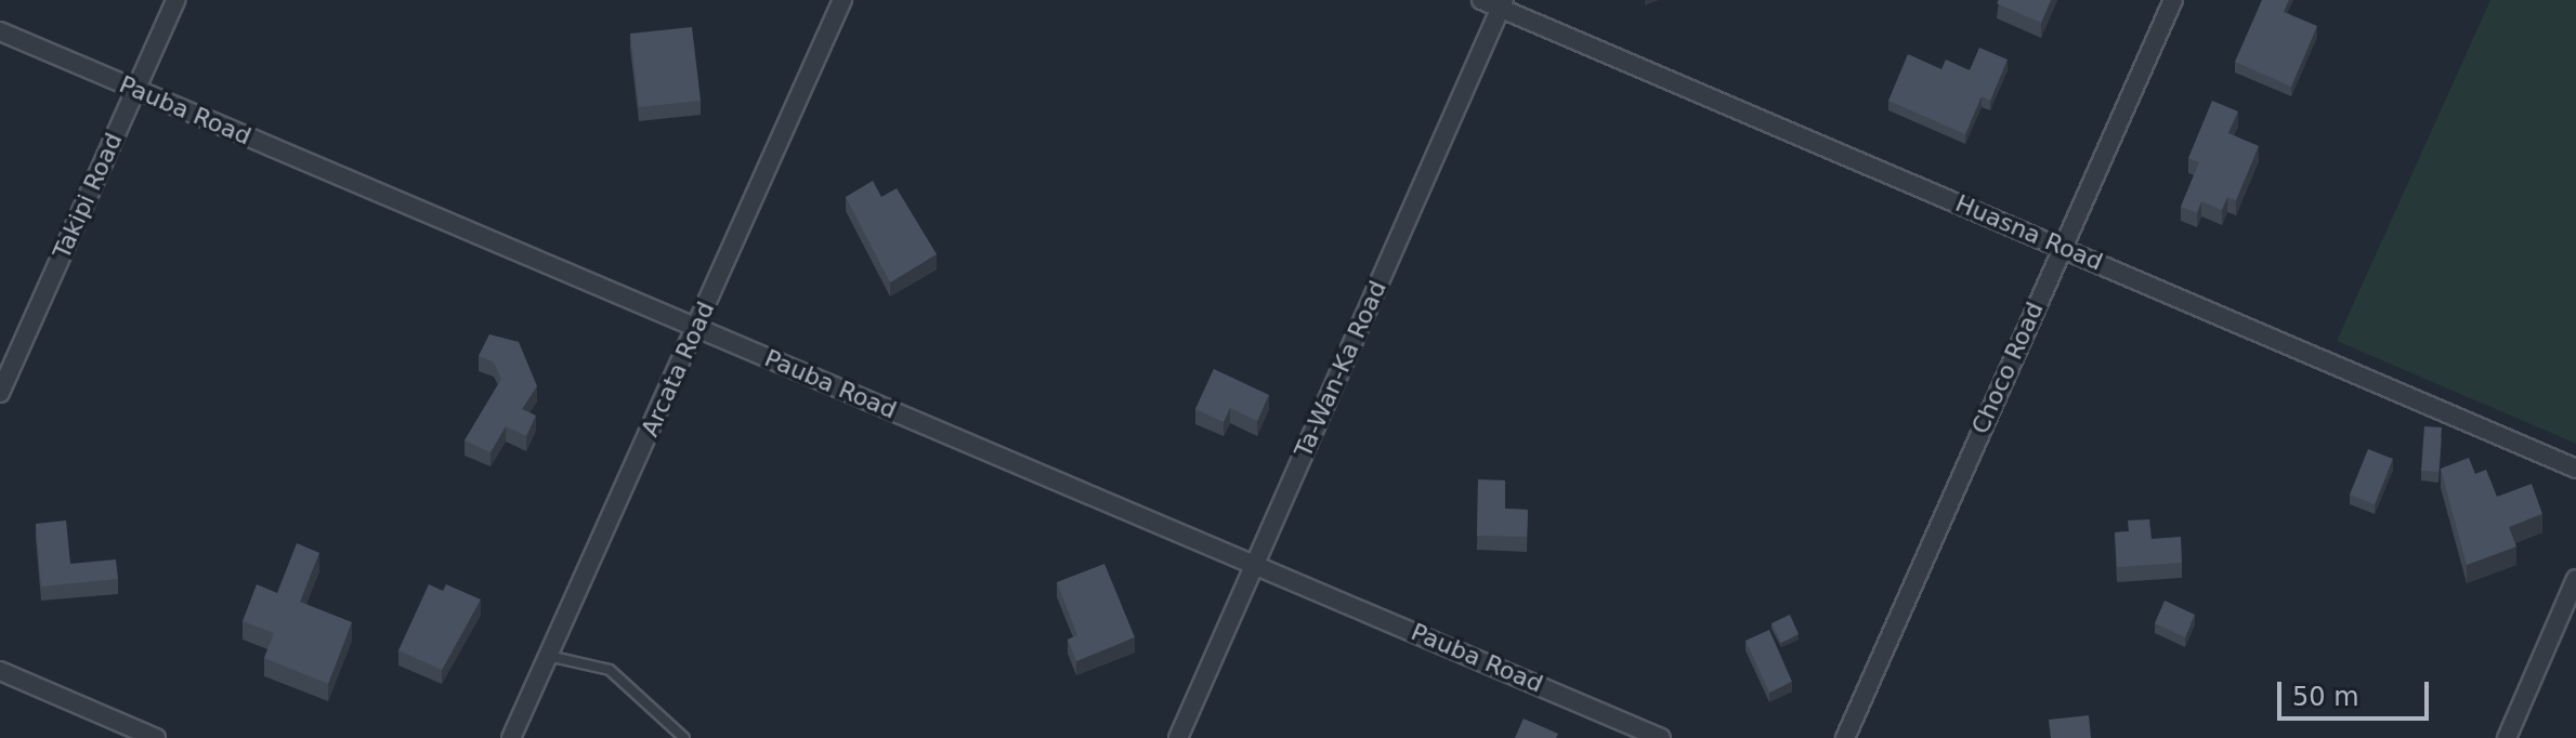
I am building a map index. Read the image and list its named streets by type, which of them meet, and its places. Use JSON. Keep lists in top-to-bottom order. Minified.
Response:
{"streets":{"street":["Pauba Road","Takipi Road","Huasna Road","Choco Road","Arcata Road","Ta-Wan-Ka Road"]},"crossings":[["Pauba Road","Takipi Road"],["Pauba Road","Arcata Road"],["Pauba Road","Ta-Wan-Ka Road"],["Huasna Road","Choco Road"],["Huasna Road","Ta-Wan-Ka Road"]],"scale_bar":"50 m"}
